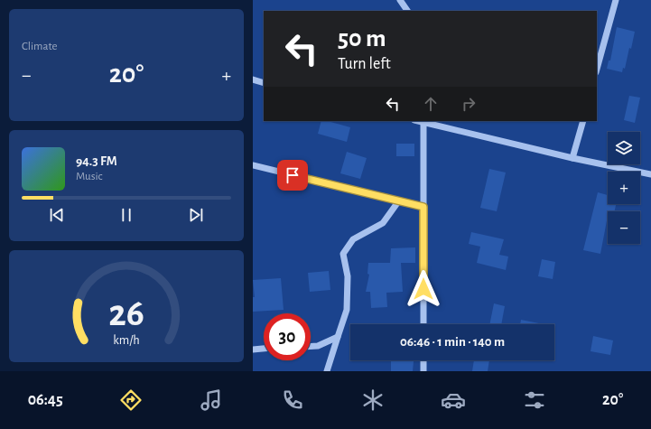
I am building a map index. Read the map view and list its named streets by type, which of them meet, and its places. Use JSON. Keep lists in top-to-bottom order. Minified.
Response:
{"page":{"tile":"Climate","turn":["50 m","Turn left"],"heat":["−","20°","+"],"map_buttons":["+","−"],"song":["94.3 FM","Music"],"limit":"30","trip":"06:46 · 1 min · 140 m","tabs":["06:45","20°"],"gauge":["26","km/h"]}}
